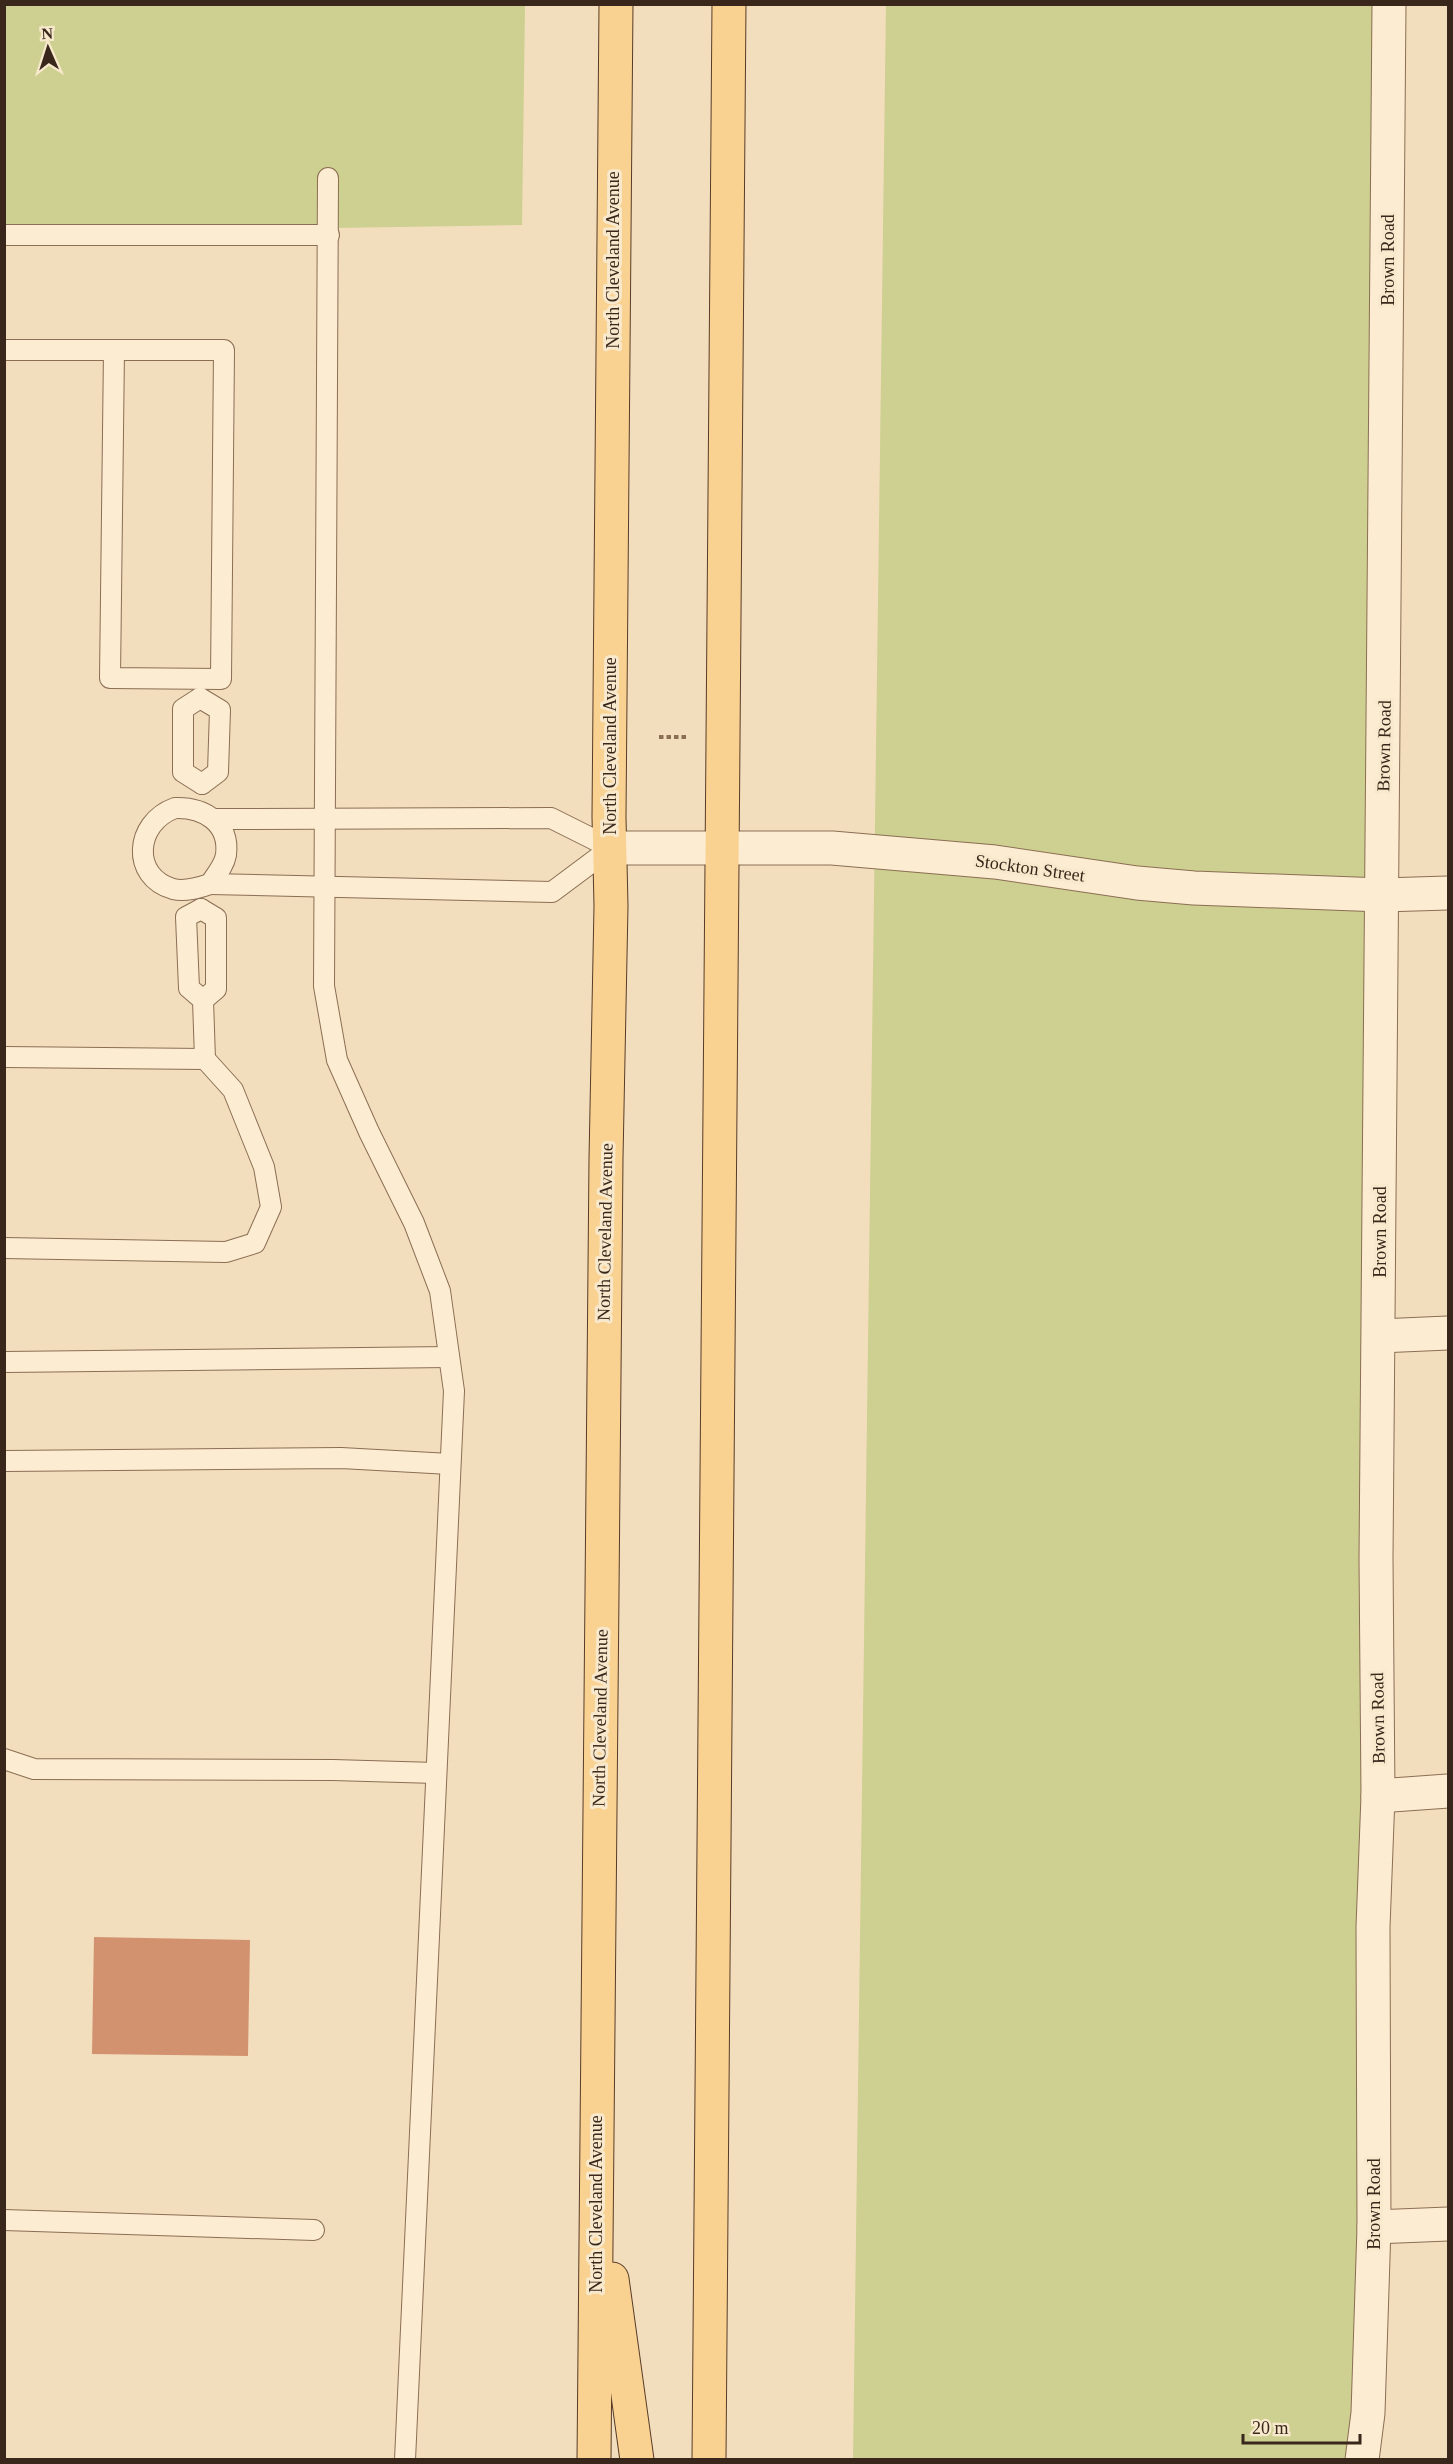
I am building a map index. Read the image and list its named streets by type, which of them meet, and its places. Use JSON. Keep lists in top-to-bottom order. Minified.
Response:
{"streets":{"main road":["North Cleveland Avenue"],"street":["Brown Road","Stockton Street"]},"crossings":[["North Cleveland Avenue","Stockton Street"],["Brown Road","Stockton Street"]],"scale_bar":"20 m","north":"top"}
